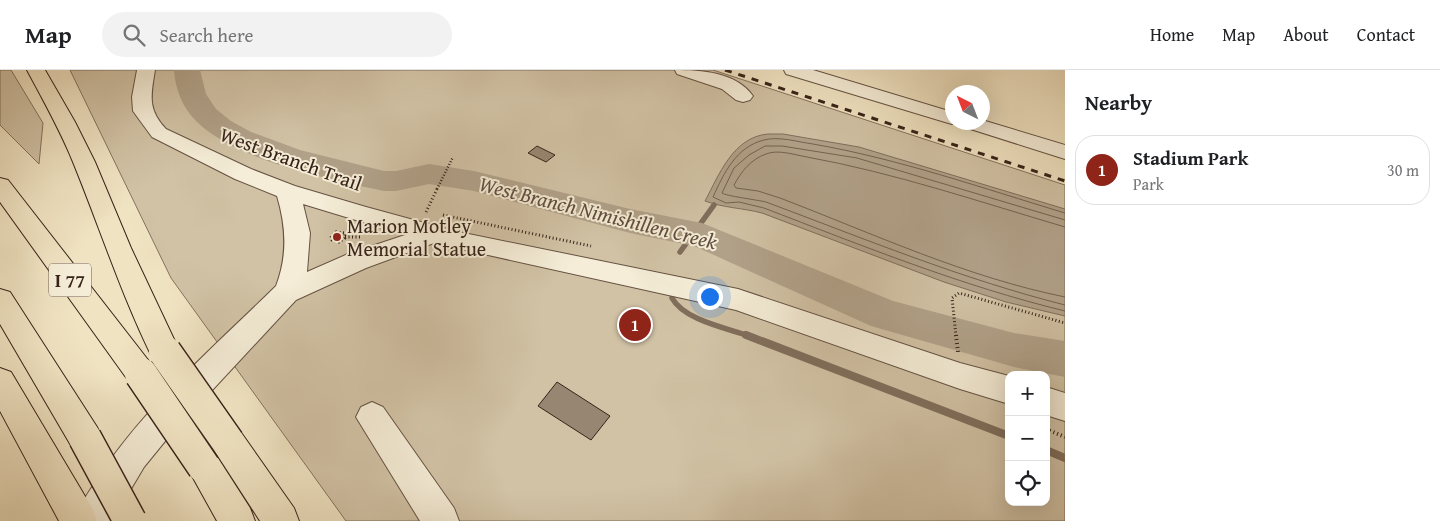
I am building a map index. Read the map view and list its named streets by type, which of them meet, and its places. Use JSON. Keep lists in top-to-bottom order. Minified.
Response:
{"streets":{"highway":["I 77"]},"water":["West Branch Nimishillen Creek"],"places":["Marion Motley Memorial Statue"],"north":"top left","page":{"header":"Map","search":"Search here","nav":["Home","Map","About","Contact"],"heading":"Nearby","list":[{"mark":"1","name":"Stadium Park","note":"Park","value":"30 m"}],"pins":"1","map_buttons":["+","−"]}}
